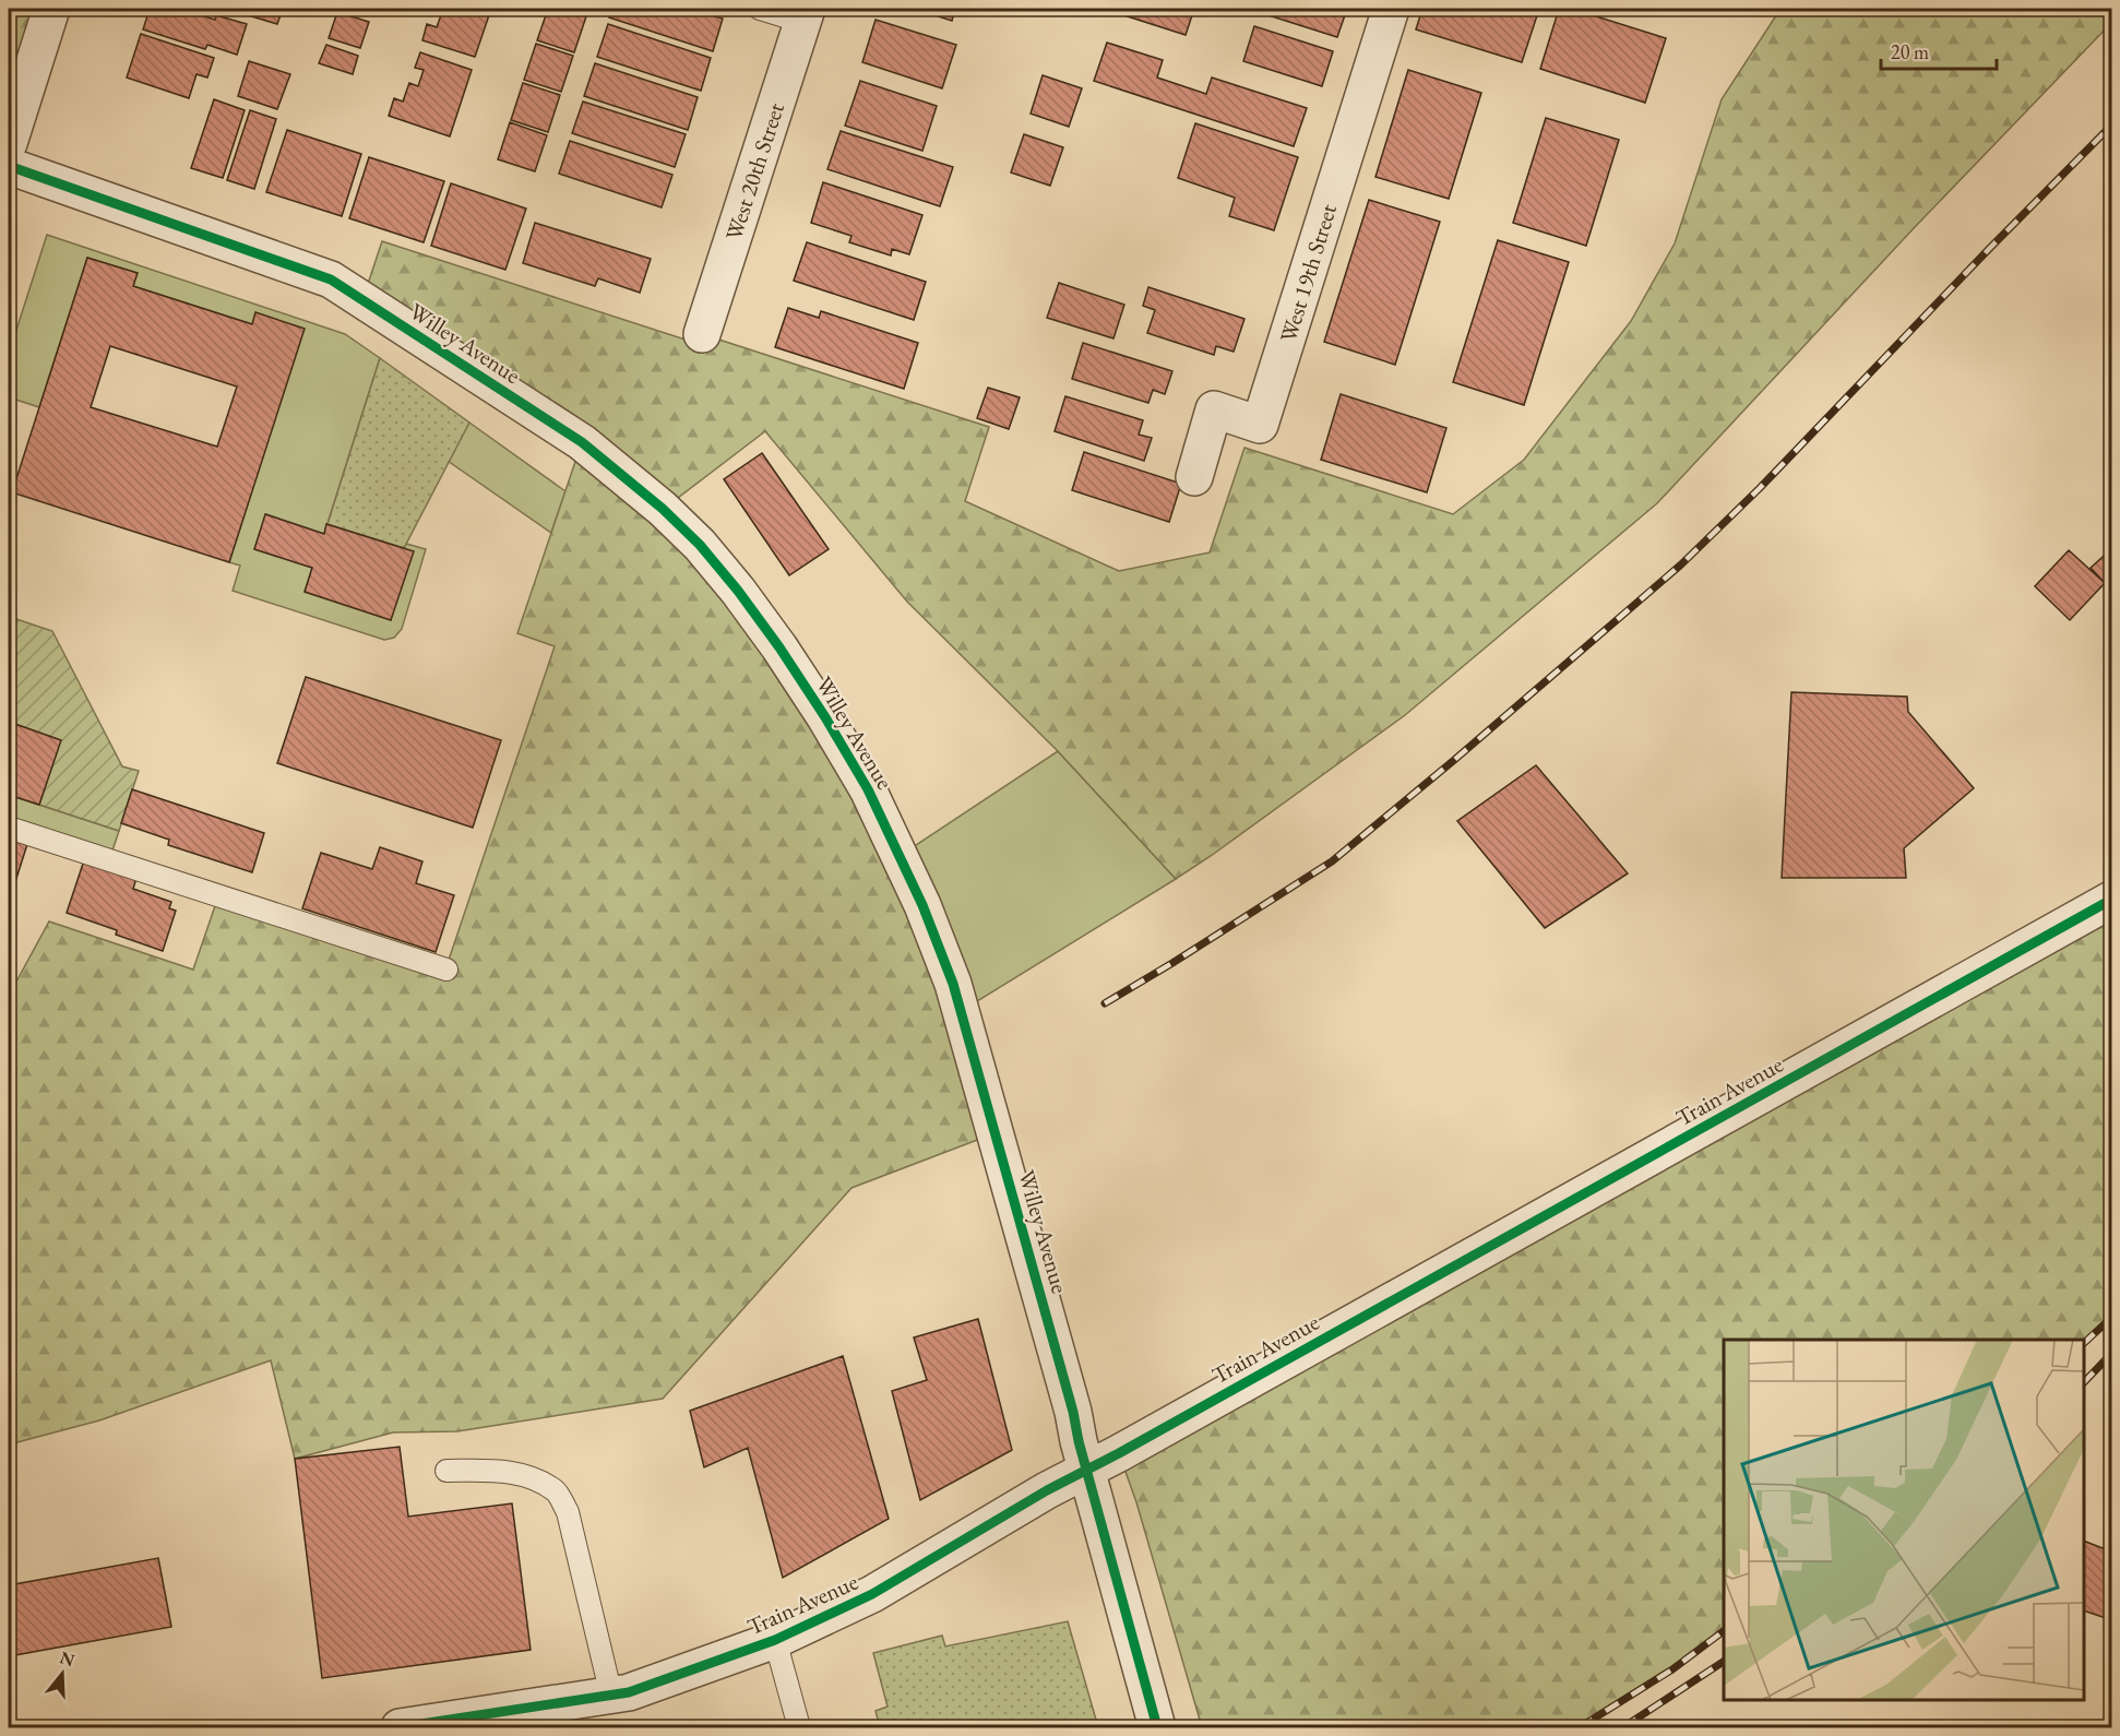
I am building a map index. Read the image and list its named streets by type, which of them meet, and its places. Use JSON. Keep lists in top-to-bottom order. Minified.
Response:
{"streets":{"street":["West 20th Street","West 19th Street","Willey Avenue","Train Avenue"]},"crossings":[["Willey Avenue","Train Avenue"]],"scale_bar":"20 m","north":"top"}
